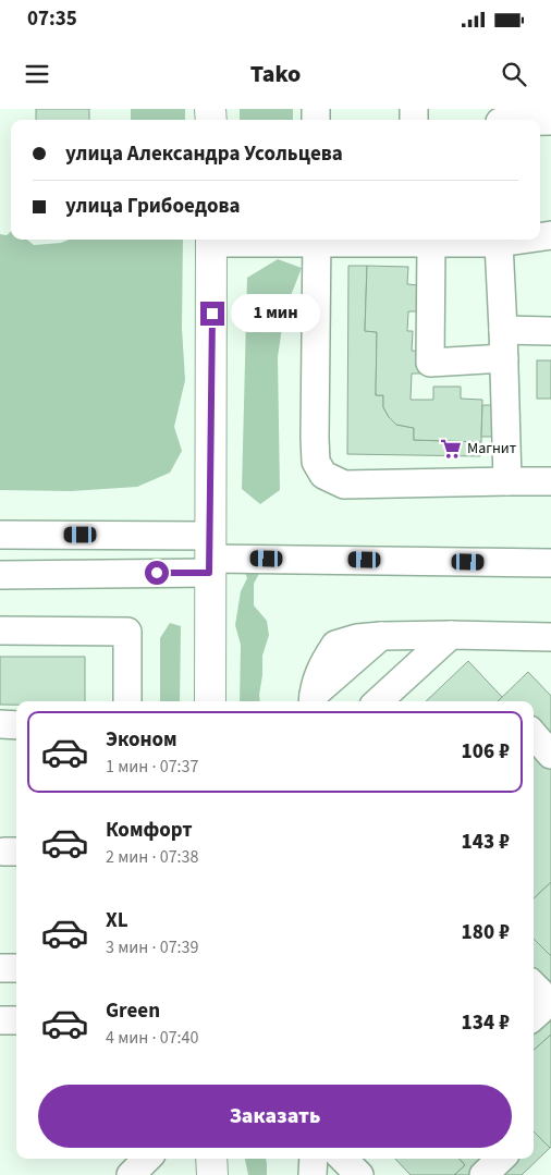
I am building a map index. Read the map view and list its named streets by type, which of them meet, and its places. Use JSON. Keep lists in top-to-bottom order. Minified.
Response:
{"places":{"supermarket":["Магнит"]},"page":{"status":"07:35","header":"Tako","banner":["улица Александра Усольцева","улица Грибоедова"],"bubble":"1 мин","list":[{"name":"Эконом","note":"1 мин · 07:37","value":"106 ₽"},{"name":"Комфорт","note":"2 мин · 07:38","value":"143 ₽"},{"name":"XL","note":"3 мин · 07:39","value":"180 ₽"},{"name":"Green","note":"4 мин · 07:40","value":"134 ₽"}],"buttons":"Заказать"}}
